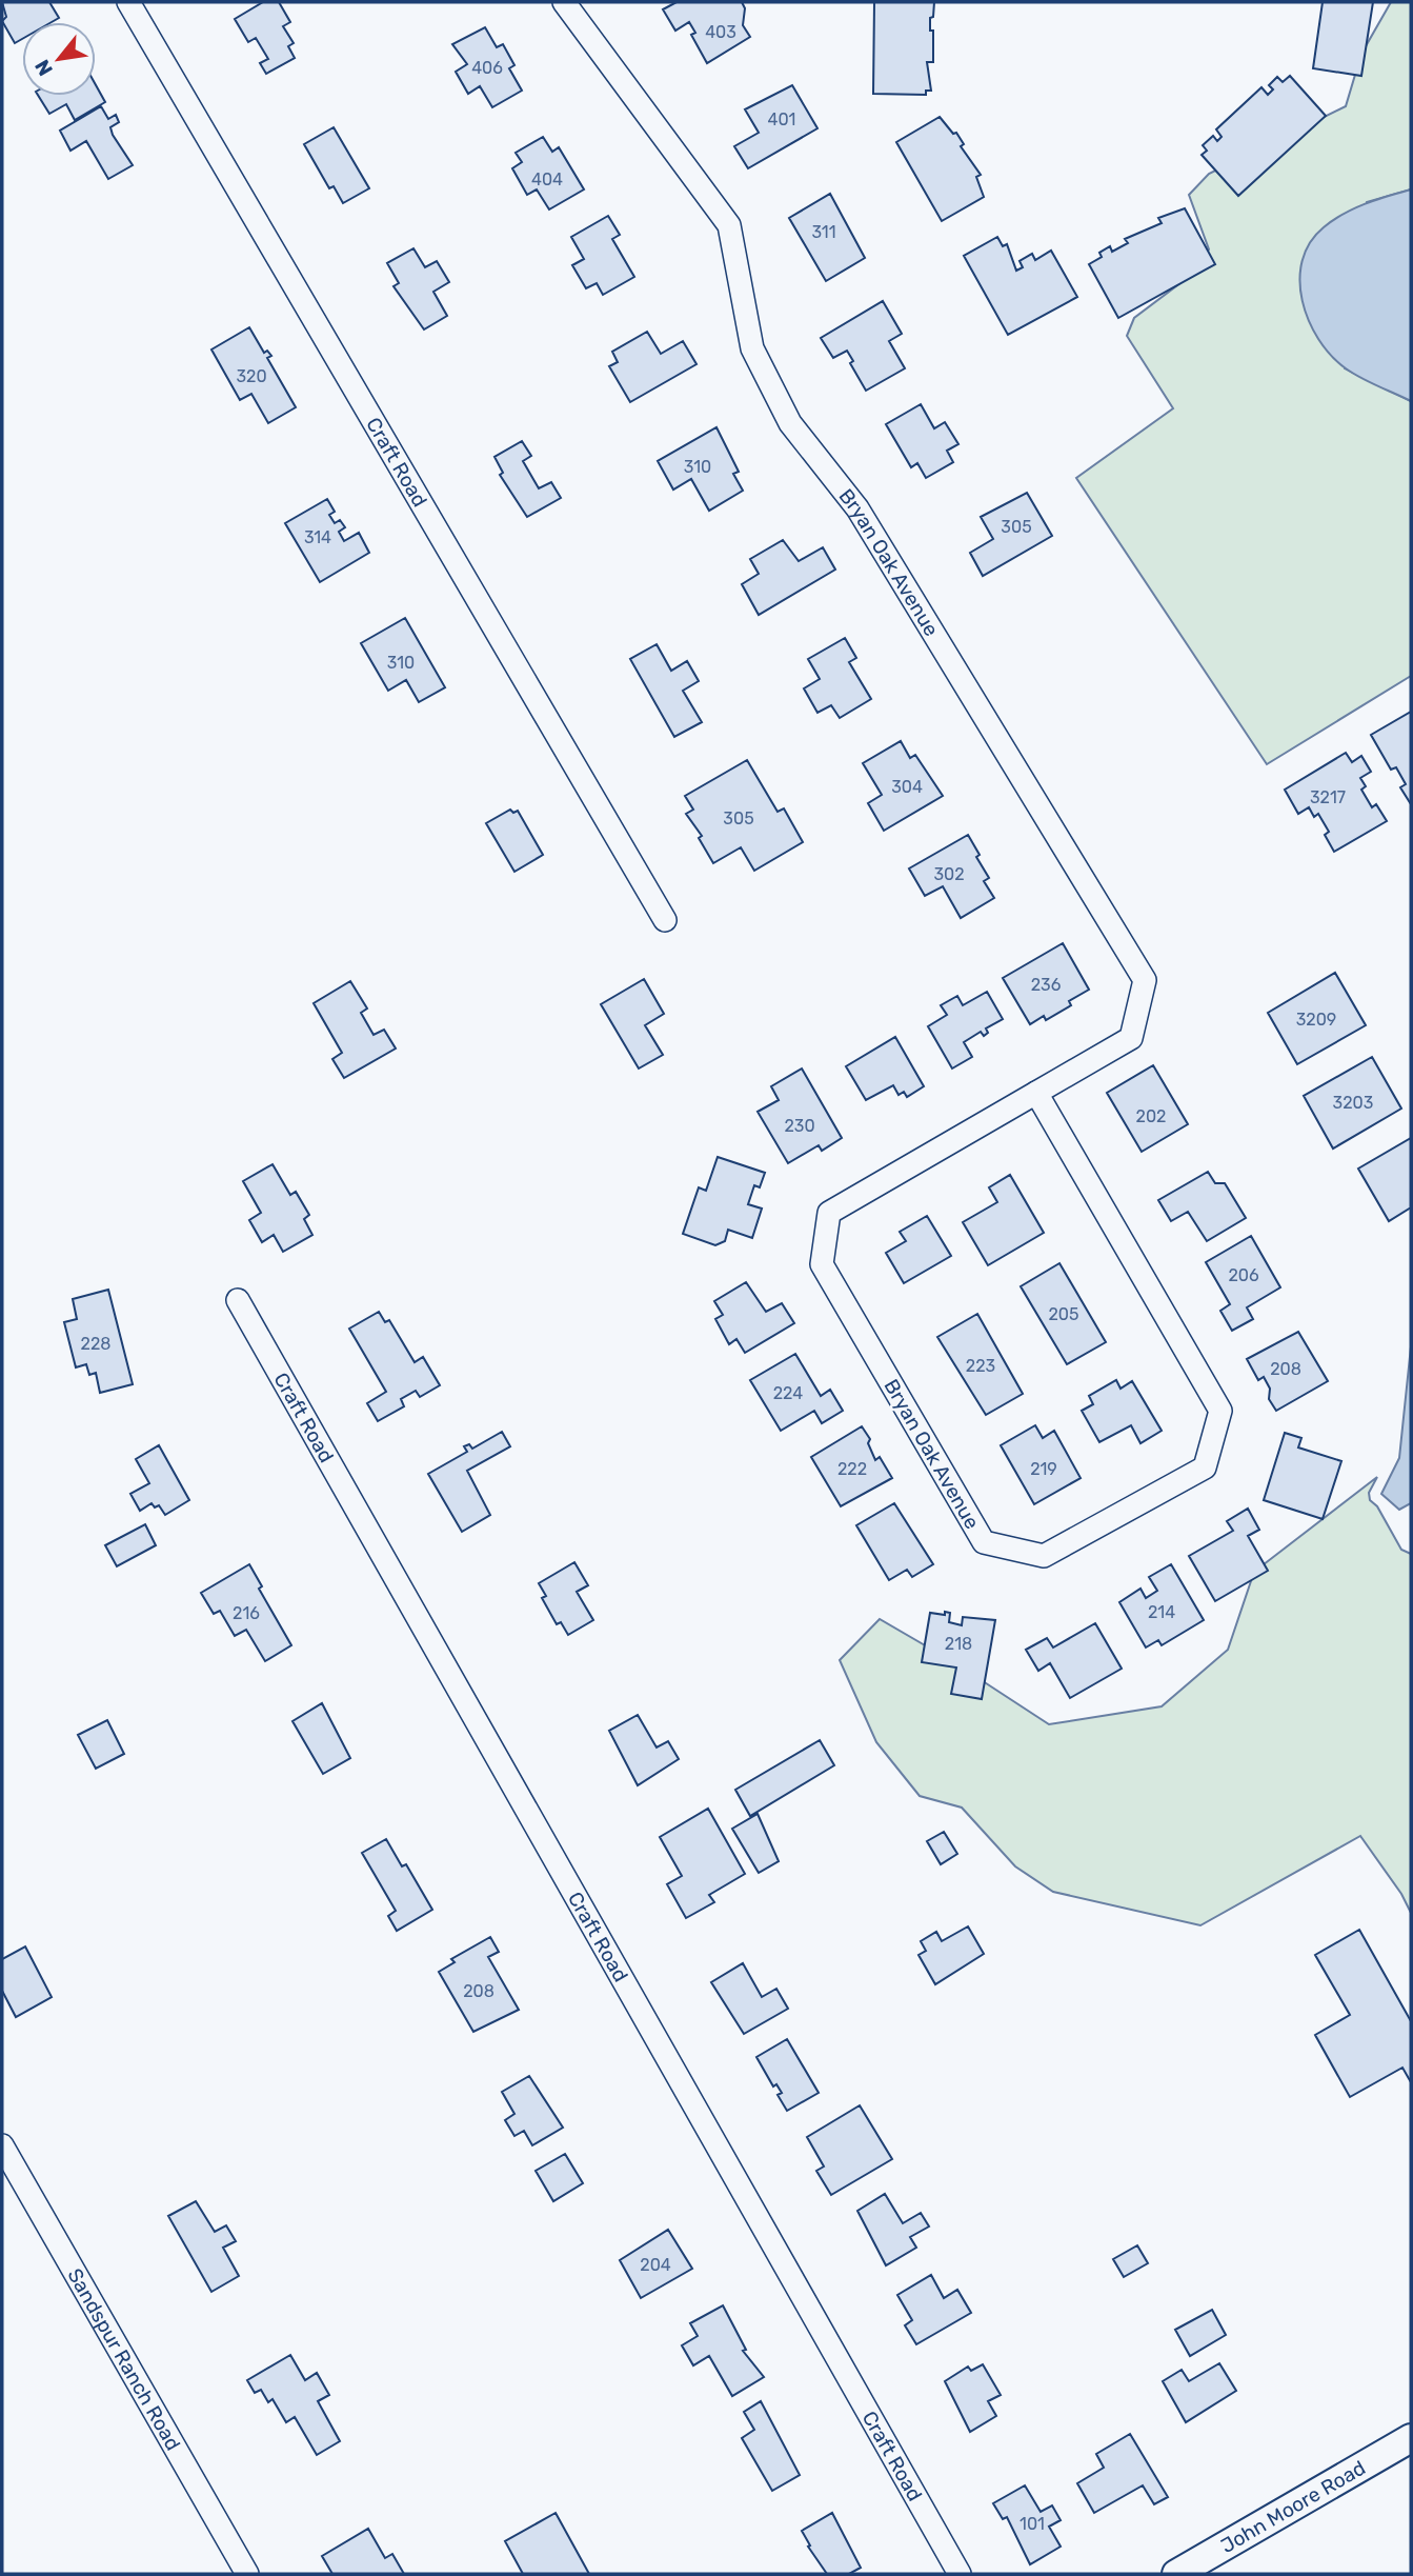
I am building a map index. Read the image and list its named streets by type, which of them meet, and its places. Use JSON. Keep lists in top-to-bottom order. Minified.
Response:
{"streets":{"street":["Craft Road","Bryan Oak Avenue","Sandspur Ranch Road","John Moore Road"]},"house_numbers":["403","406","401","404","311","320","310","305","314","310","304","3217","305","302","236","3209","3203","202","230","206","205","228","223","208","224","222","219","214","216","218","208","204","101"],"north":"bottom left"}
